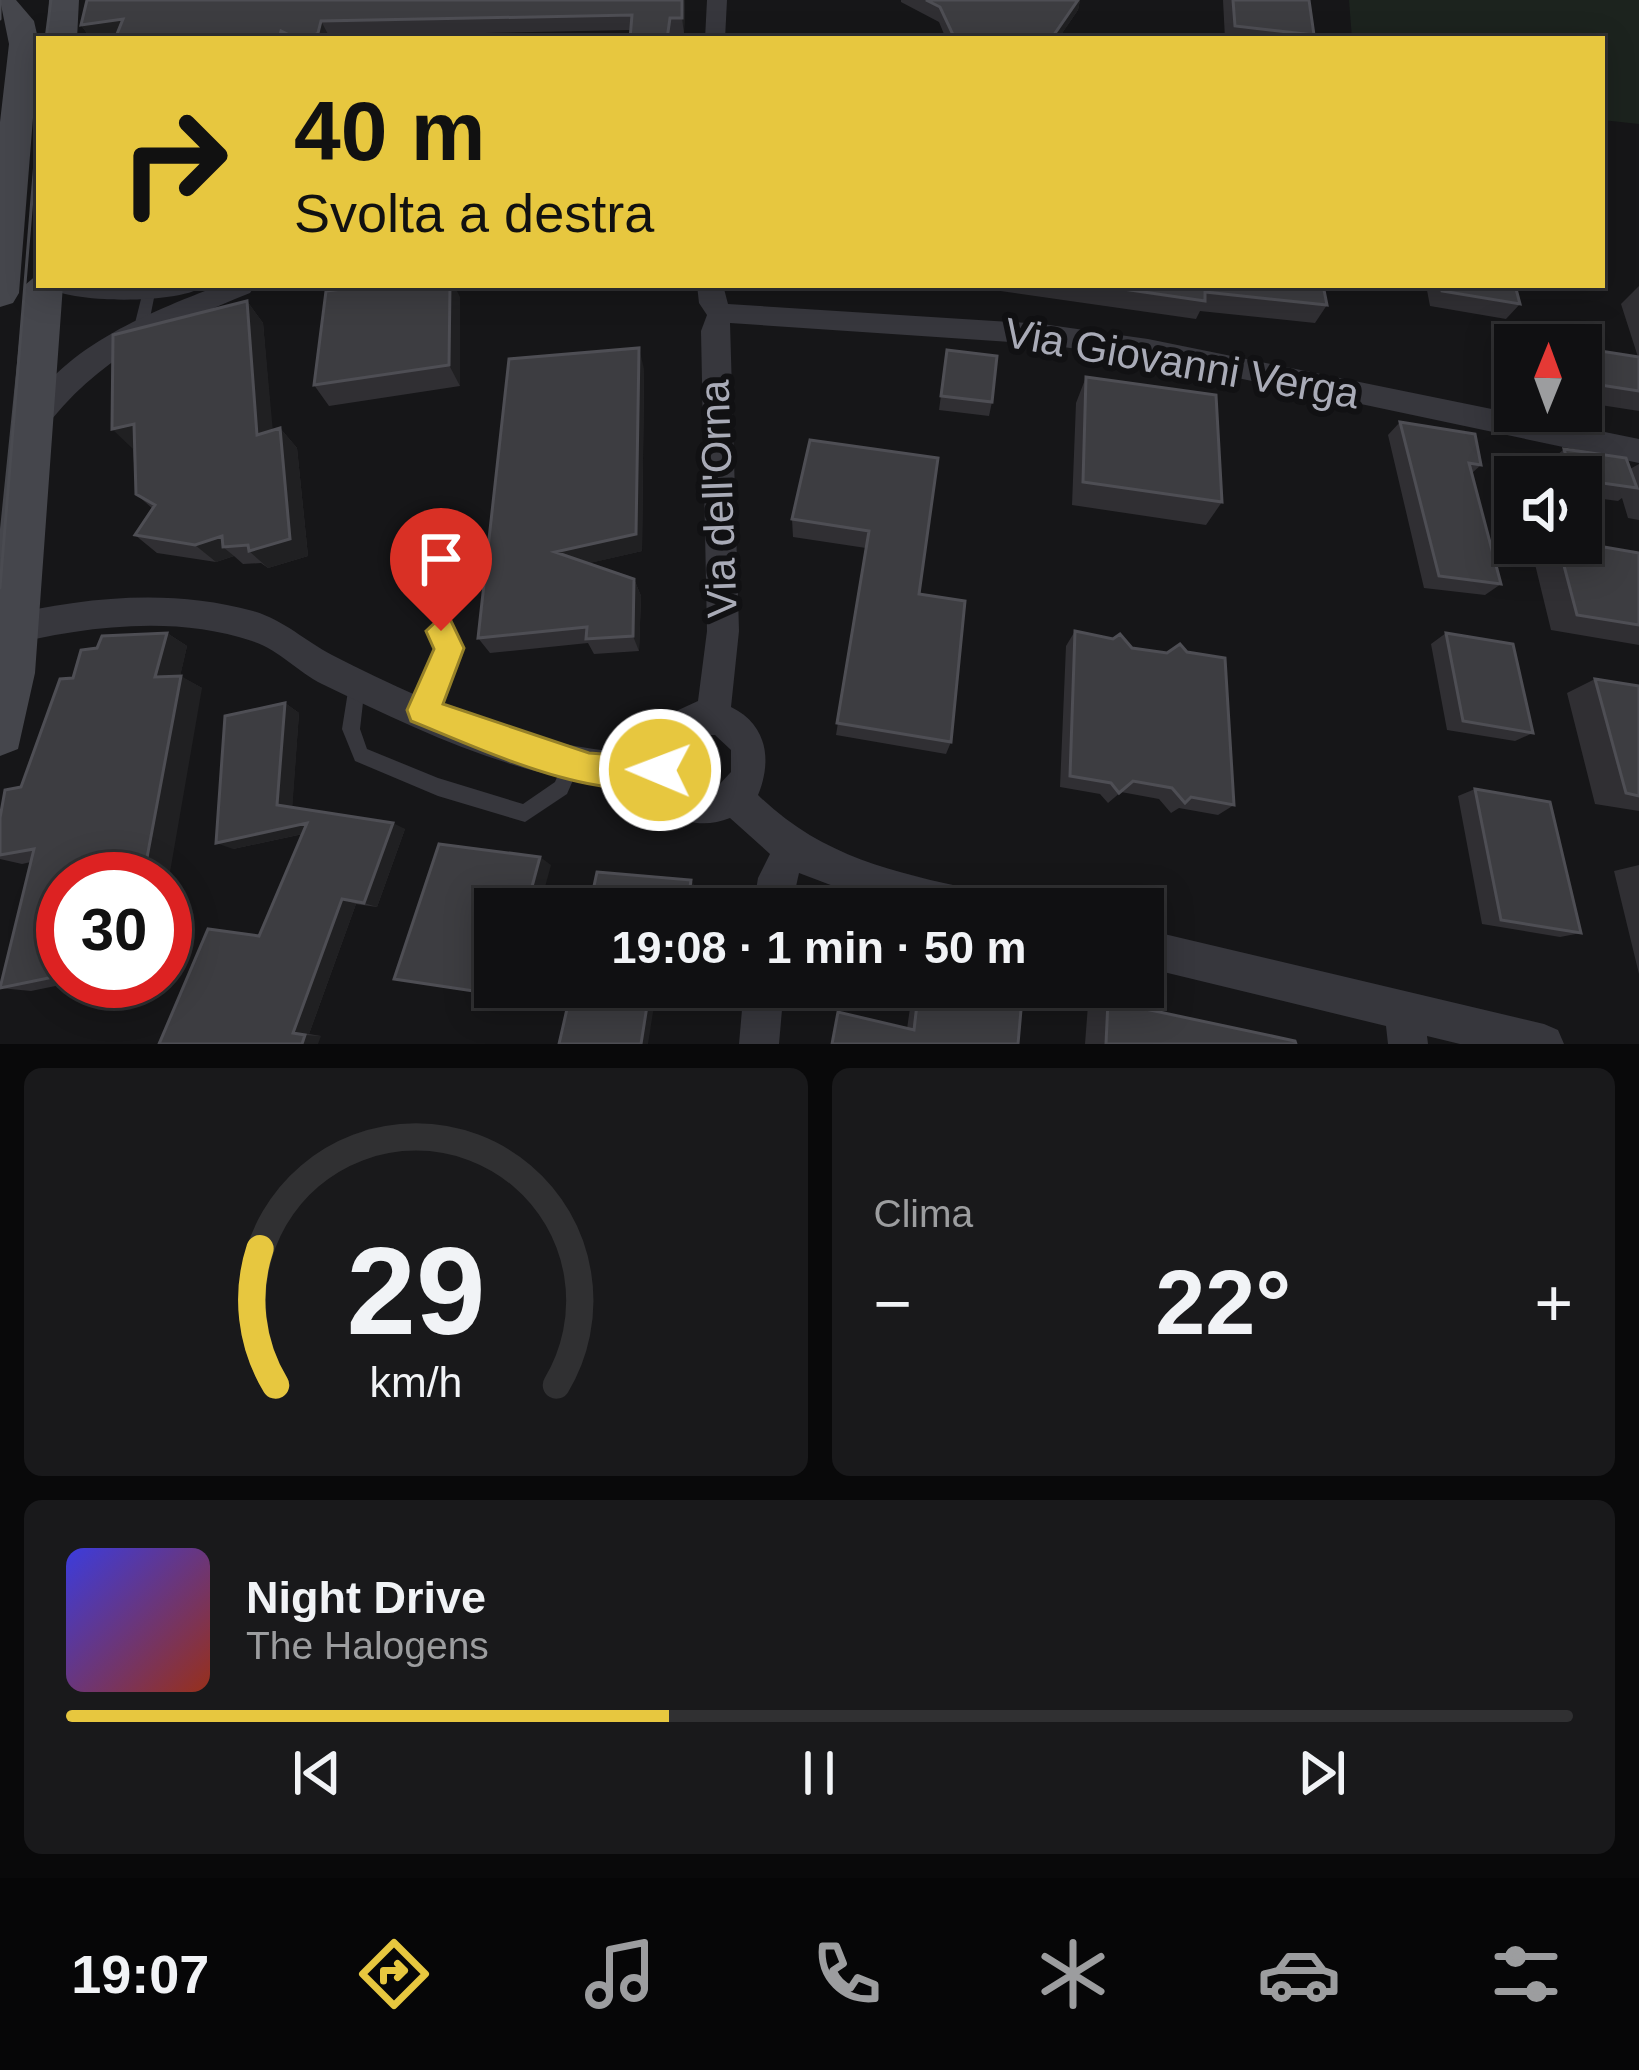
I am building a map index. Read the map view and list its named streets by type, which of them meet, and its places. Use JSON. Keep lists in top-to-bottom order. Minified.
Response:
{"streets":{"street":["Via Giovanni Verga","Via dell'Orna"]},"crossings":[["Via Giovanni Verga","Via dell'Orna"]],"north":"top","page":{"turn":["40 m","Svolta a destra"],"limit":"30","trip":"19:08 · 1 min · 50 m","tile":"Clima","heat":["−","22°","+"],"song":["Night Drive","The Halogens"],"tabs":"19:07","gauge":["29","km/h"]}}
